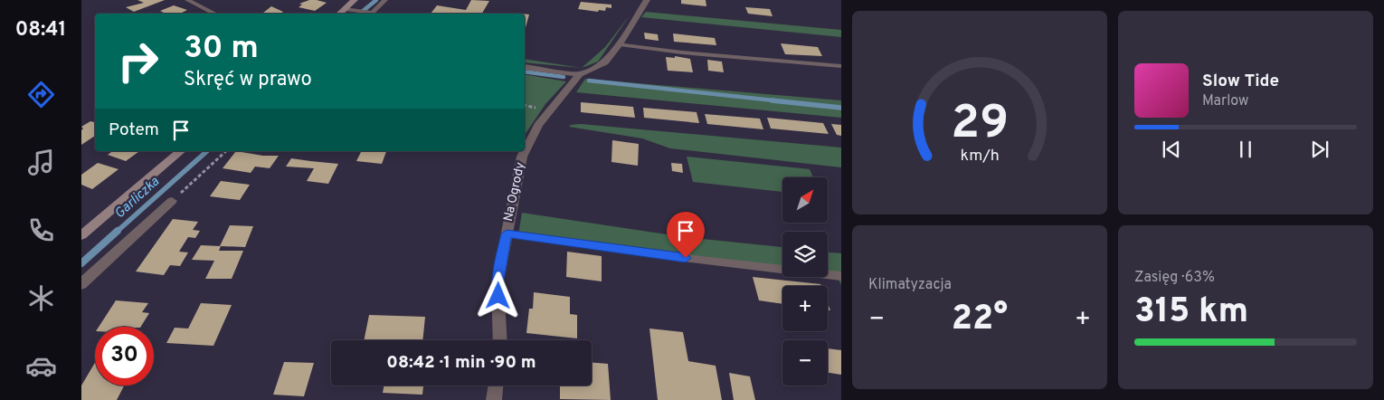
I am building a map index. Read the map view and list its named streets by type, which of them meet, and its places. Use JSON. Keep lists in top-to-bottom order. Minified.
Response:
{"streets":{"street":["Na Ogrody"]},"water":["Garliczka"],"north":"top right","page":{"tabs":"08:41","turn":["30 m","Skręć w prawo"],"song":["Slow Tide","Marlow"],"then":"Potem","map_buttons":["+","−"],"tile":["Klimatyzacja",["Zasięg · 63%","315 km"]],"heat":["−","22°","+"],"limit":"30","trip":"08:42 · 1 min · 90 m","gauge":["29","km/h"]}}
